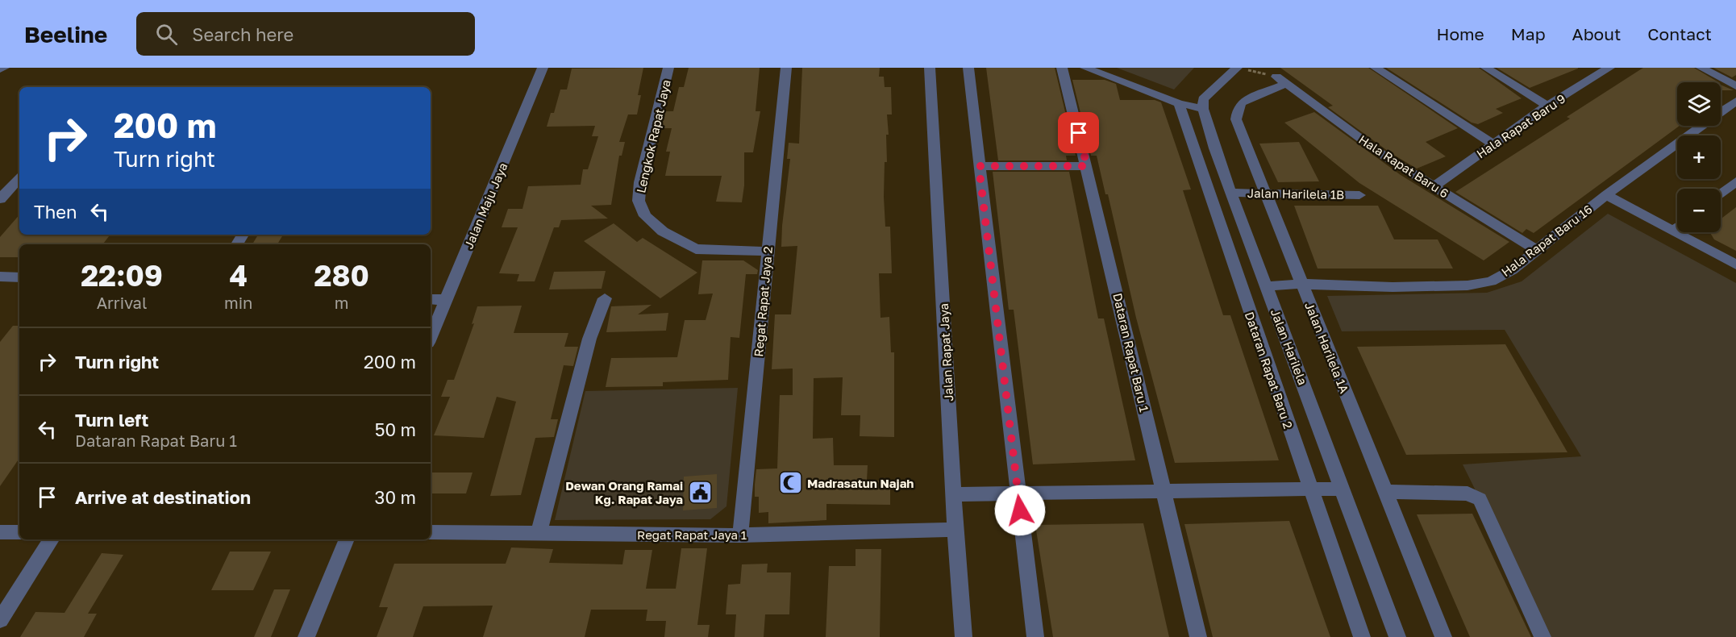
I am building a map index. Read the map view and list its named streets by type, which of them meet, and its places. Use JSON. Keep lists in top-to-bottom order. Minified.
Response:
{"streets":{"street":["Hala Rapat Baru 9","Lengkok Rapat Jaya","Hala Rapat Baru 6","Jalan Harilela 1B","Jalan Maju Jaya","Hala Rapat Baru 16","Regat Rapat Jaya 2","Jalan Harilela","Jalan Harilela 1A","Jalan Rapat Jaya","Dataran Rapat Baru 1","Dataran Rapat Baru 2","Regat Rapat Jaya 1"]},"crossings":[["Hala Rapat Baru 9","Hala Rapat Baru 6"],["Lengkok Rapat Jaya","Regat Rapat Jaya 2"],["Hala Rapat Baru 6","Hala Rapat Baru 16"],["Hala Rapat Baru 6","Jalan Harilela 1A"],["Jalan Harilela 1B","Jalan Harilela"],["Jalan Harilela 1B","Jalan Harilela 1A"],["Hala Rapat Baru 16","Jalan Harilela"],["Hala Rapat Baru 16","Jalan Harilela 1A"],["Regat Rapat Jaya 2","Regat Rapat Jaya 1"],["Jalan Rapat Jaya","Regat Rapat Jaya 1"]],"places":{"mosque":["Madrasatun Najah"],"public building":["Dewan Orang Ramai Kg. Rapat Jaya"]},"page":{"header":"Beeline","search":"Search here","nav":["Home","Map","About","Contact"],"map_buttons":["+","−"],"turn":["200 m","Turn right"],"then":"Then","eta":["22:09","Arrival","4","min","280","m"],"list":[{"name":"Turn right","value":"200 m"},{"name":"Turn left","note":"Dataran Rapat Baru 1","value":"50 m"},{"name":"Arrive at destination","value":"30 m"}]}}
